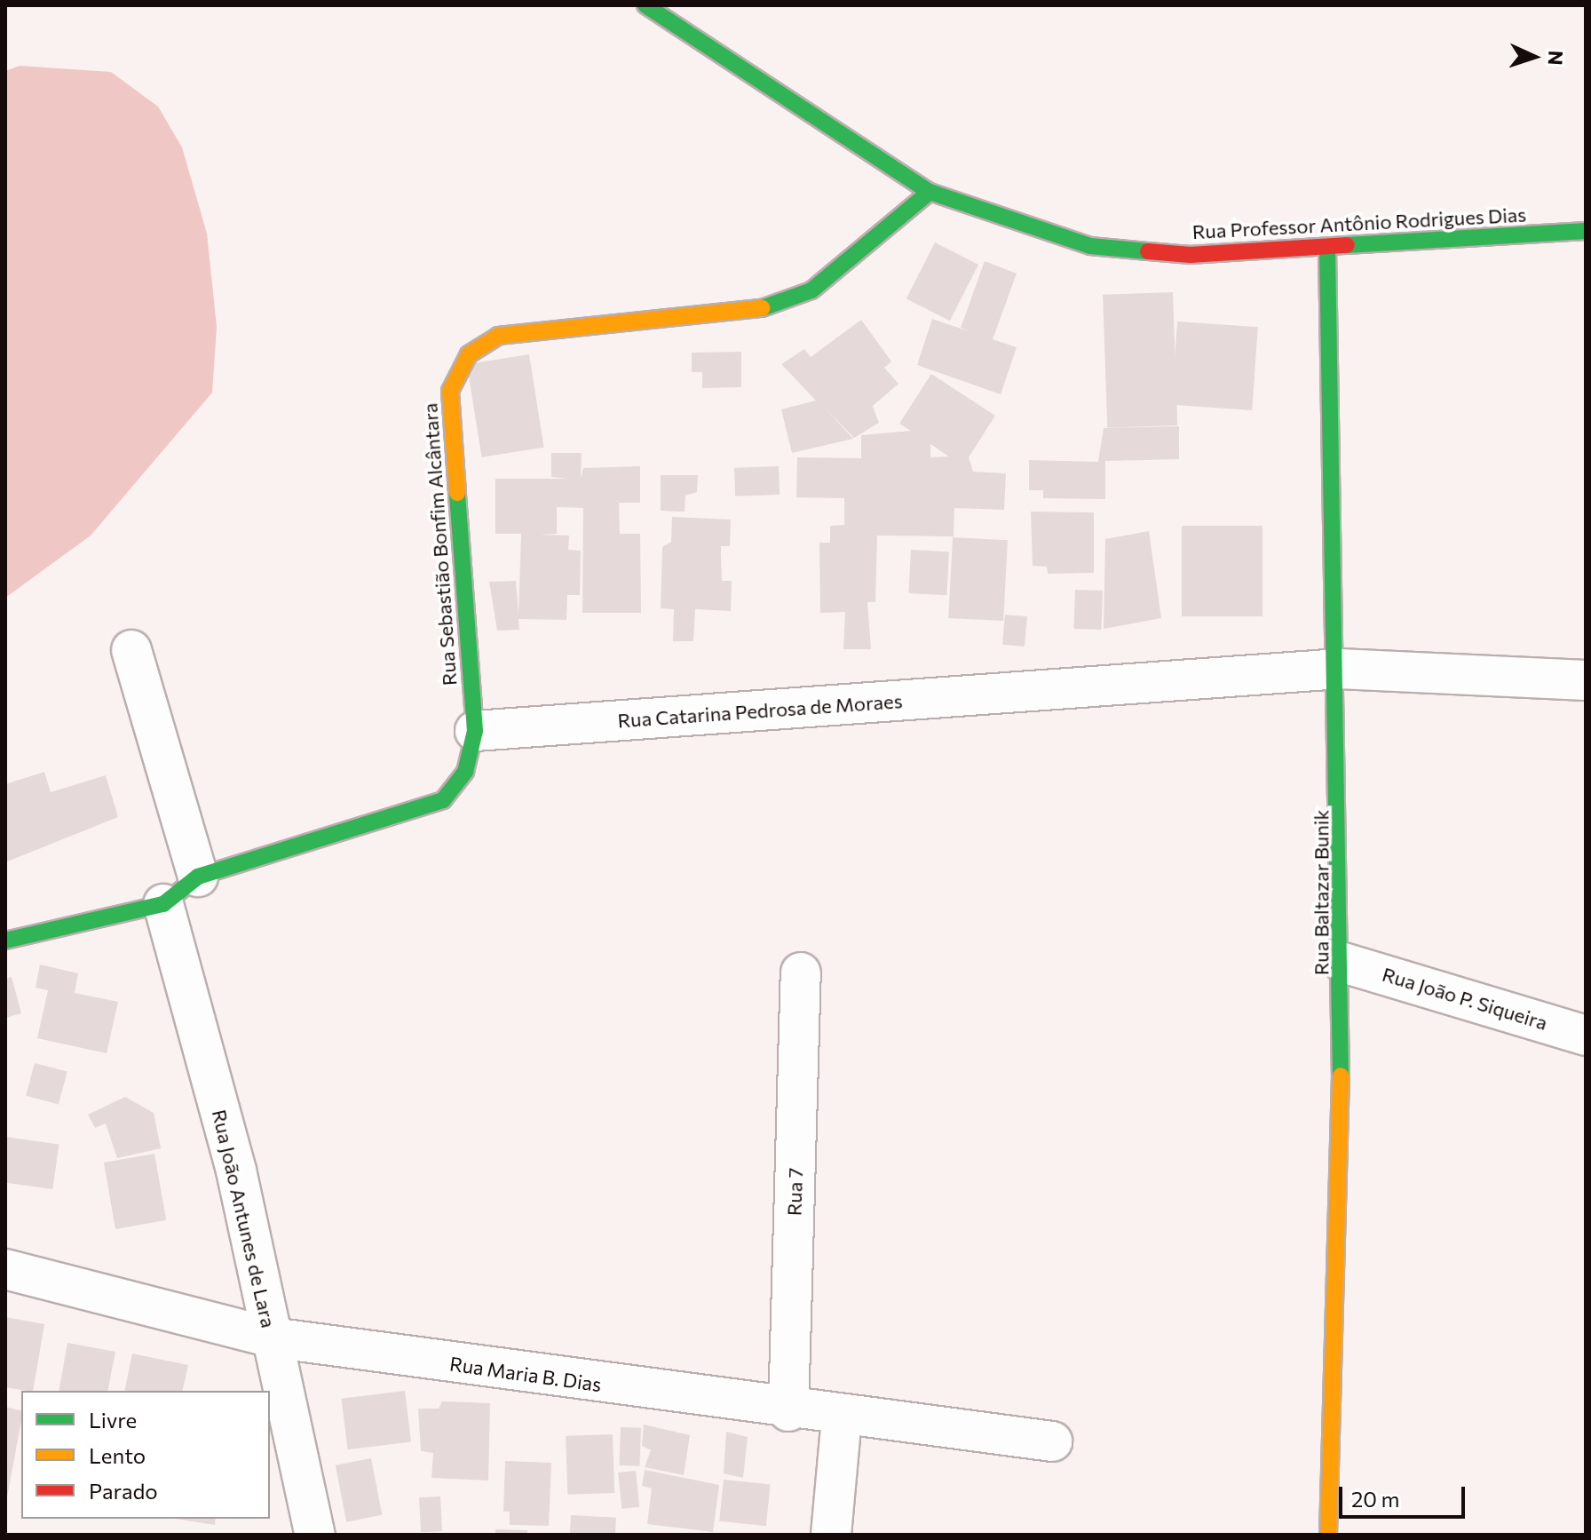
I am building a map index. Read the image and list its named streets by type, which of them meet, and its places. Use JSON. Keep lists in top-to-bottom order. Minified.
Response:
{"streets":{"street":["Rua Professor Antônio Rodrigues Dias","Rua Sebastião Bonfim Alcântara","Rua Catarina Pedrosa de Moraes","Rua Baltazar Bunik","Rua João P. Siqueira","Rua 7","Rua João Antunes de Lara","Rua Maria B. Dias"]},"crossings":[["Rua Professor Antônio Rodrigues Dias","Rua Sebastião Bonfim Alcântara"],["Rua Professor Antônio Rodrigues Dias","Rua Baltazar Bunik"],["Rua Sebastião Bonfim Alcântara","Rua Catarina Pedrosa de Moraes"],["Rua Catarina Pedrosa de Moraes","Rua Baltazar Bunik"],["Rua Baltazar Bunik","Rua João P. Siqueira"],["Rua 7","Rua Maria B. Dias"],["Rua João Antunes de Lara","Rua Maria B. Dias"]],"legend":["Livre","Lento","Parado"],"scale_bar":"20 m","north":"right"}
